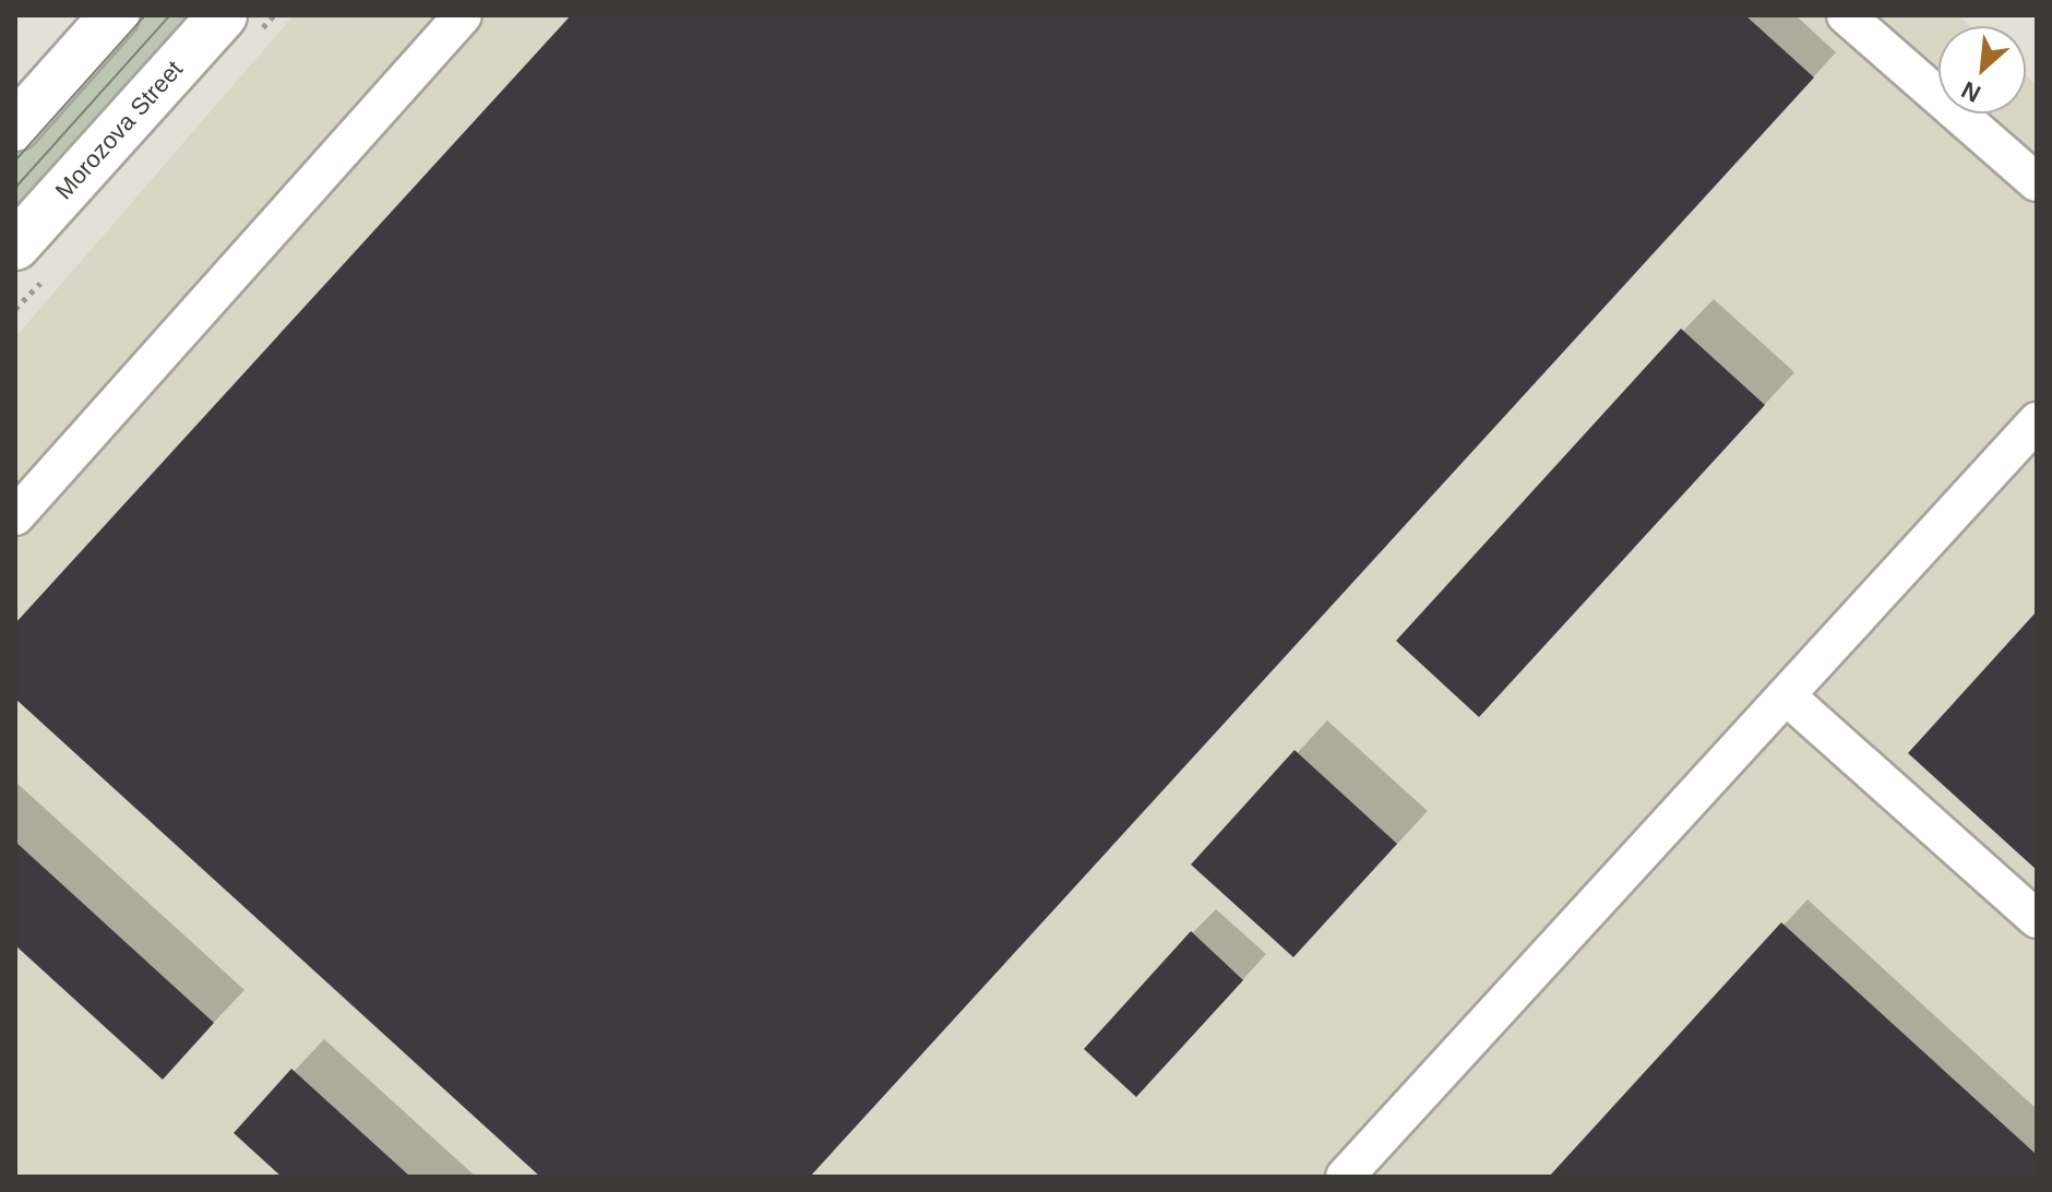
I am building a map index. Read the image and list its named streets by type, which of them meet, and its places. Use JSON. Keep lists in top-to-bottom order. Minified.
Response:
{"streets":{"main road":["Morozova Street"]},"north":"bottom left"}
